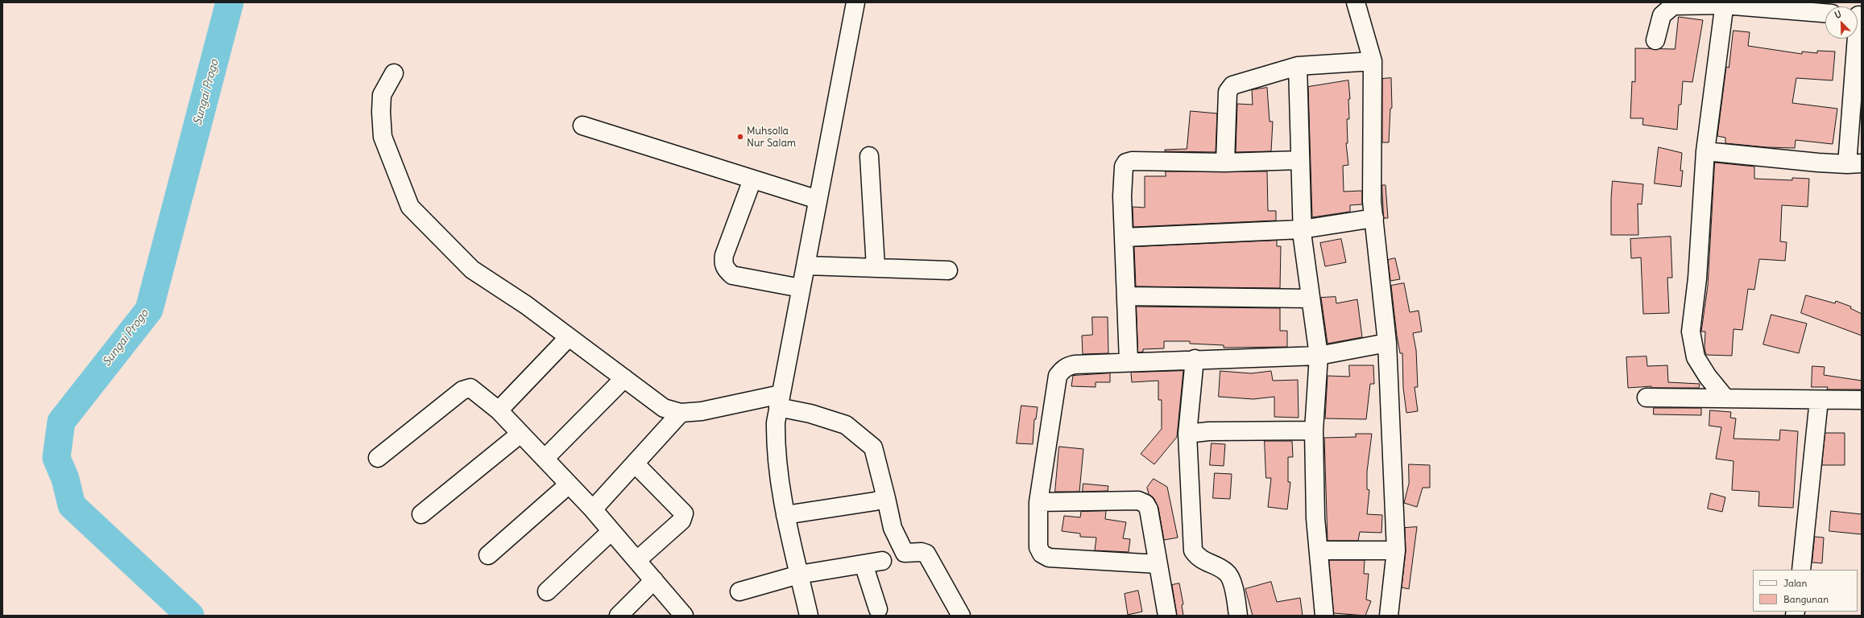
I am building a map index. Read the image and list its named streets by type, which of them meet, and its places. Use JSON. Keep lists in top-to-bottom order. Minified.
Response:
{"water":["Sungai Progo"],"places":["Muhsolla Nur Salam"],"legend":["Jalan","Bangunan"],"north":"top left"}
